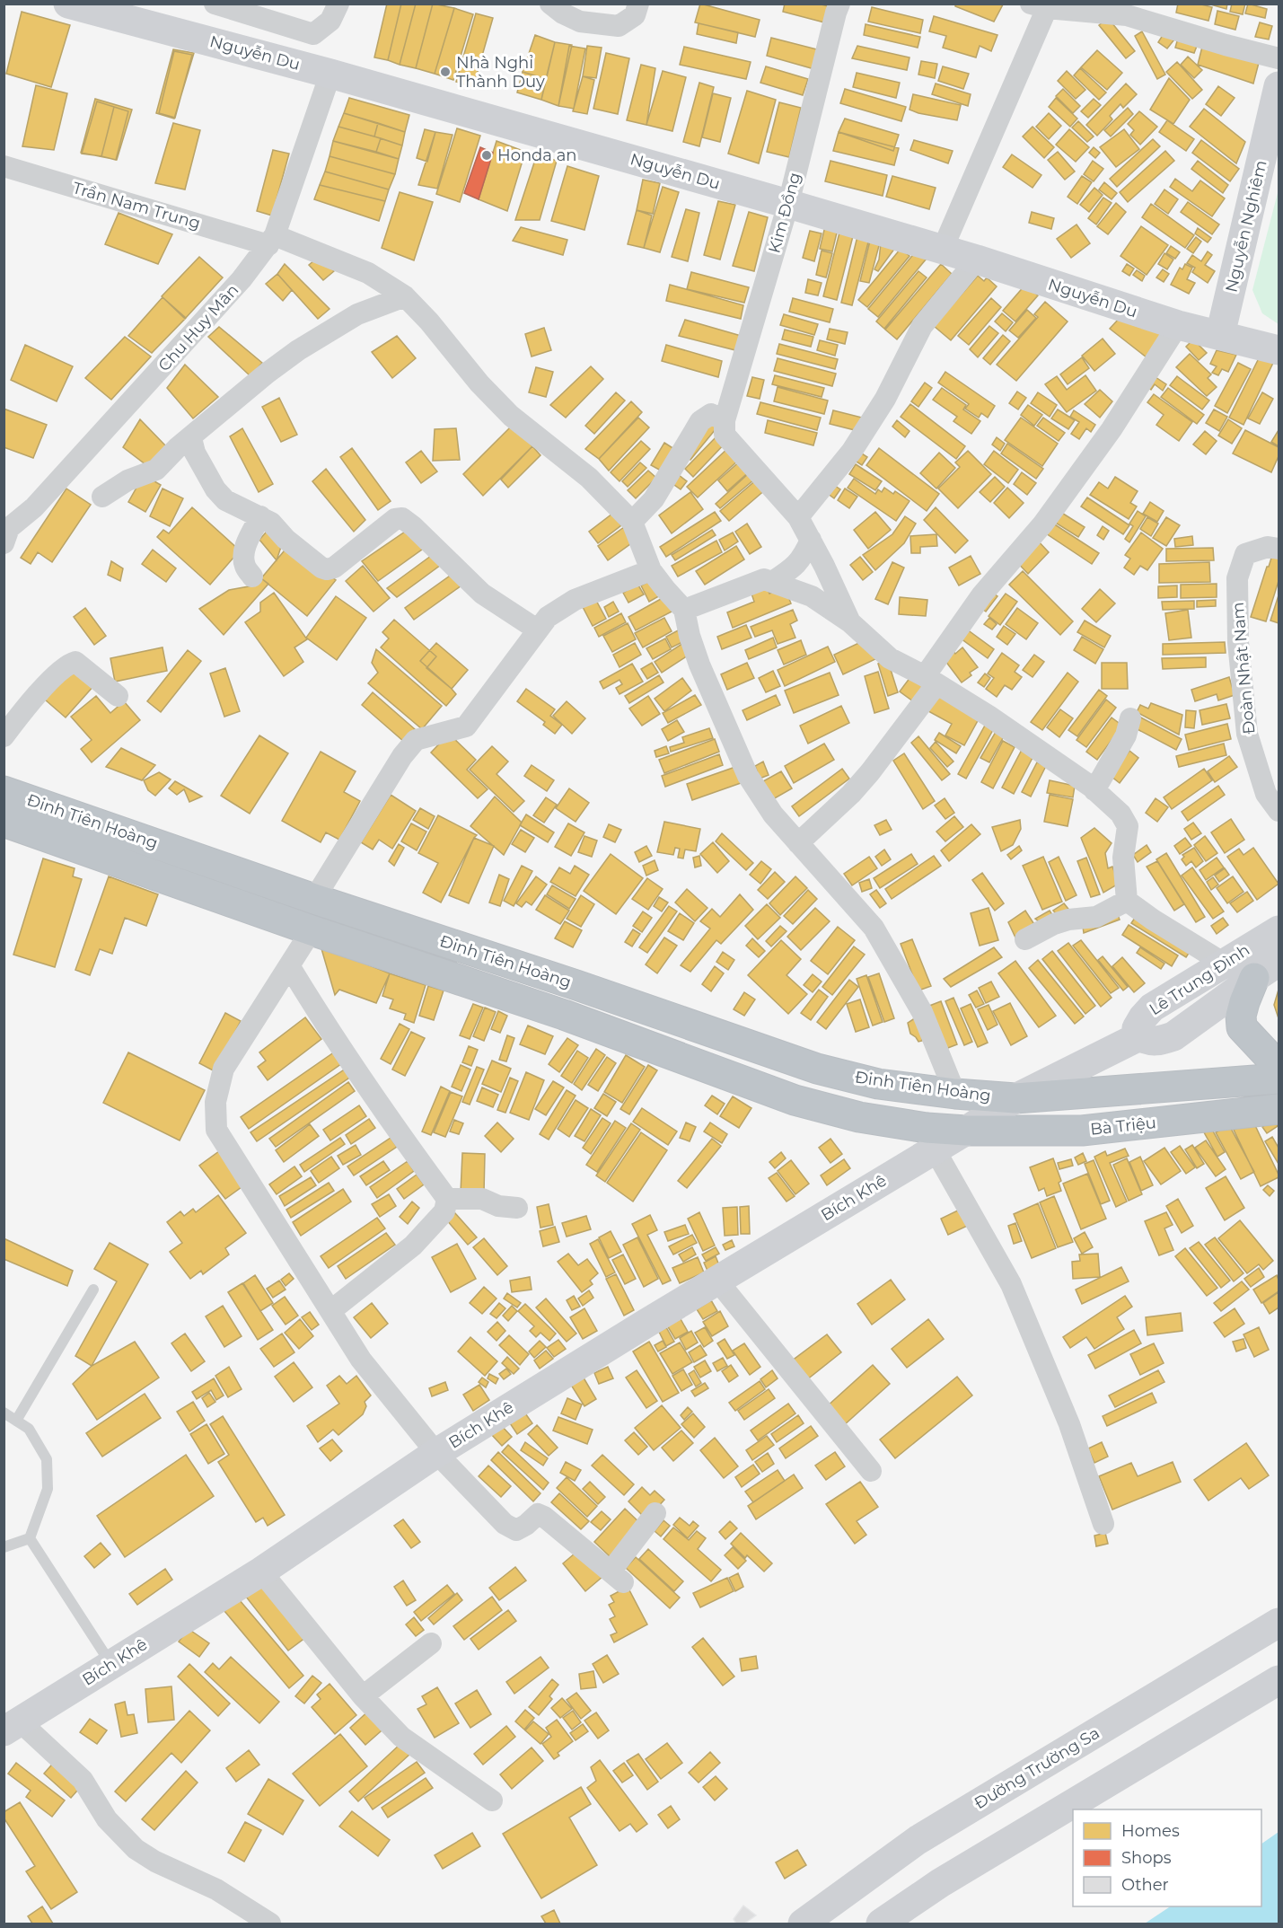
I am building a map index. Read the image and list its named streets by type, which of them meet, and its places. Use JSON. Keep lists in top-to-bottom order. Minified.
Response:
{"streets":{"highway":["Đinh Tiên Hoàng","Bà Triệu"],"main road":["Nguyễn Du","Nguyễn Nghiêm","Lê Trung Đình","Bích Khê","Đường Trường Sa"],"street":["Trần Nam Trung","Kim Đồng","Chu Huy Mân","Đoàn Nhật Nam"]},"crossings":[["Nguyễn Du","Kim Đồng"],["Nguyễn Du","Nguyễn Nghiêm"],["Nguyễn Du","Chu Huy Mân"],["Trần Nam Trung","Chu Huy Mân"],["Đinh Tiên Hoàng","Bà Triệu"],["Đinh Tiên Hoàng","Bích Khê"],["Lê Trung Đình","Bích Khê"],["Bà Triệu","Bích Khê"]],"places":["Nhà Nghỉ Thành Duy","Honda an"],"legend":["Homes","Shops","Other"]}
